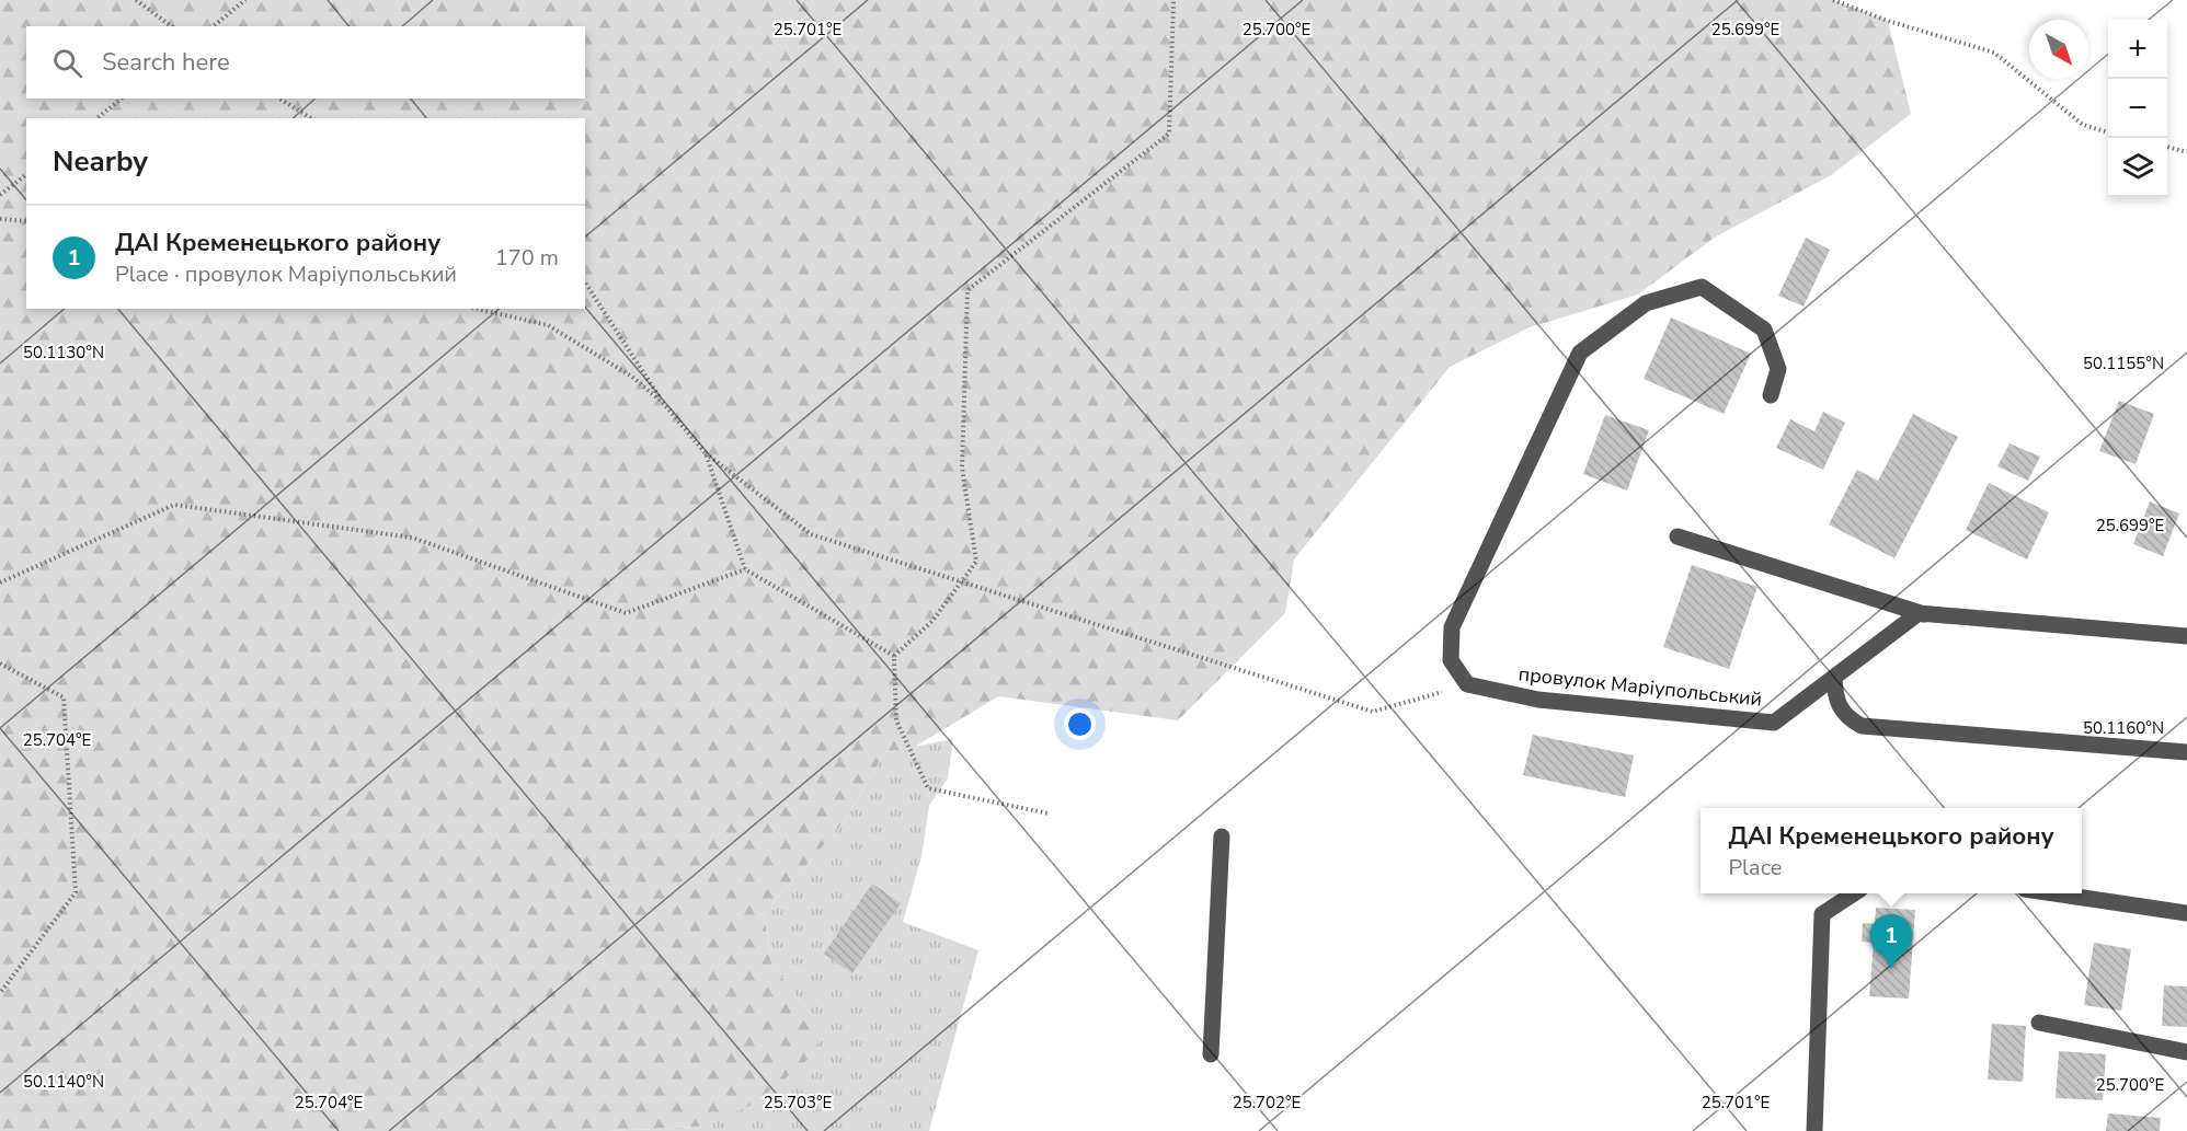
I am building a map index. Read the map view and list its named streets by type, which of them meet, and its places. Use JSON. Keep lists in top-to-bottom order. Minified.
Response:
{"streets":{"street":["провулок Маріупольський"]},"north":"bottom right","page":{"map_buttons":["+","−"],"search":"Search here","heading":"Nearby","list":[{"mark":"1","name":"ДАІ Кременецького району","note":"Place · провулок Маріупольський","value":"170 m"}],"popup":["ДАІ Кременецького району","Place"],"pins":"1"},"coordinates":["25.701°E","25.700°E","25.699°E","50.1130°N","50.1155°N","50.1160°N","25.704°E","50.1140°N","25.703°E","25.702°E"]}
